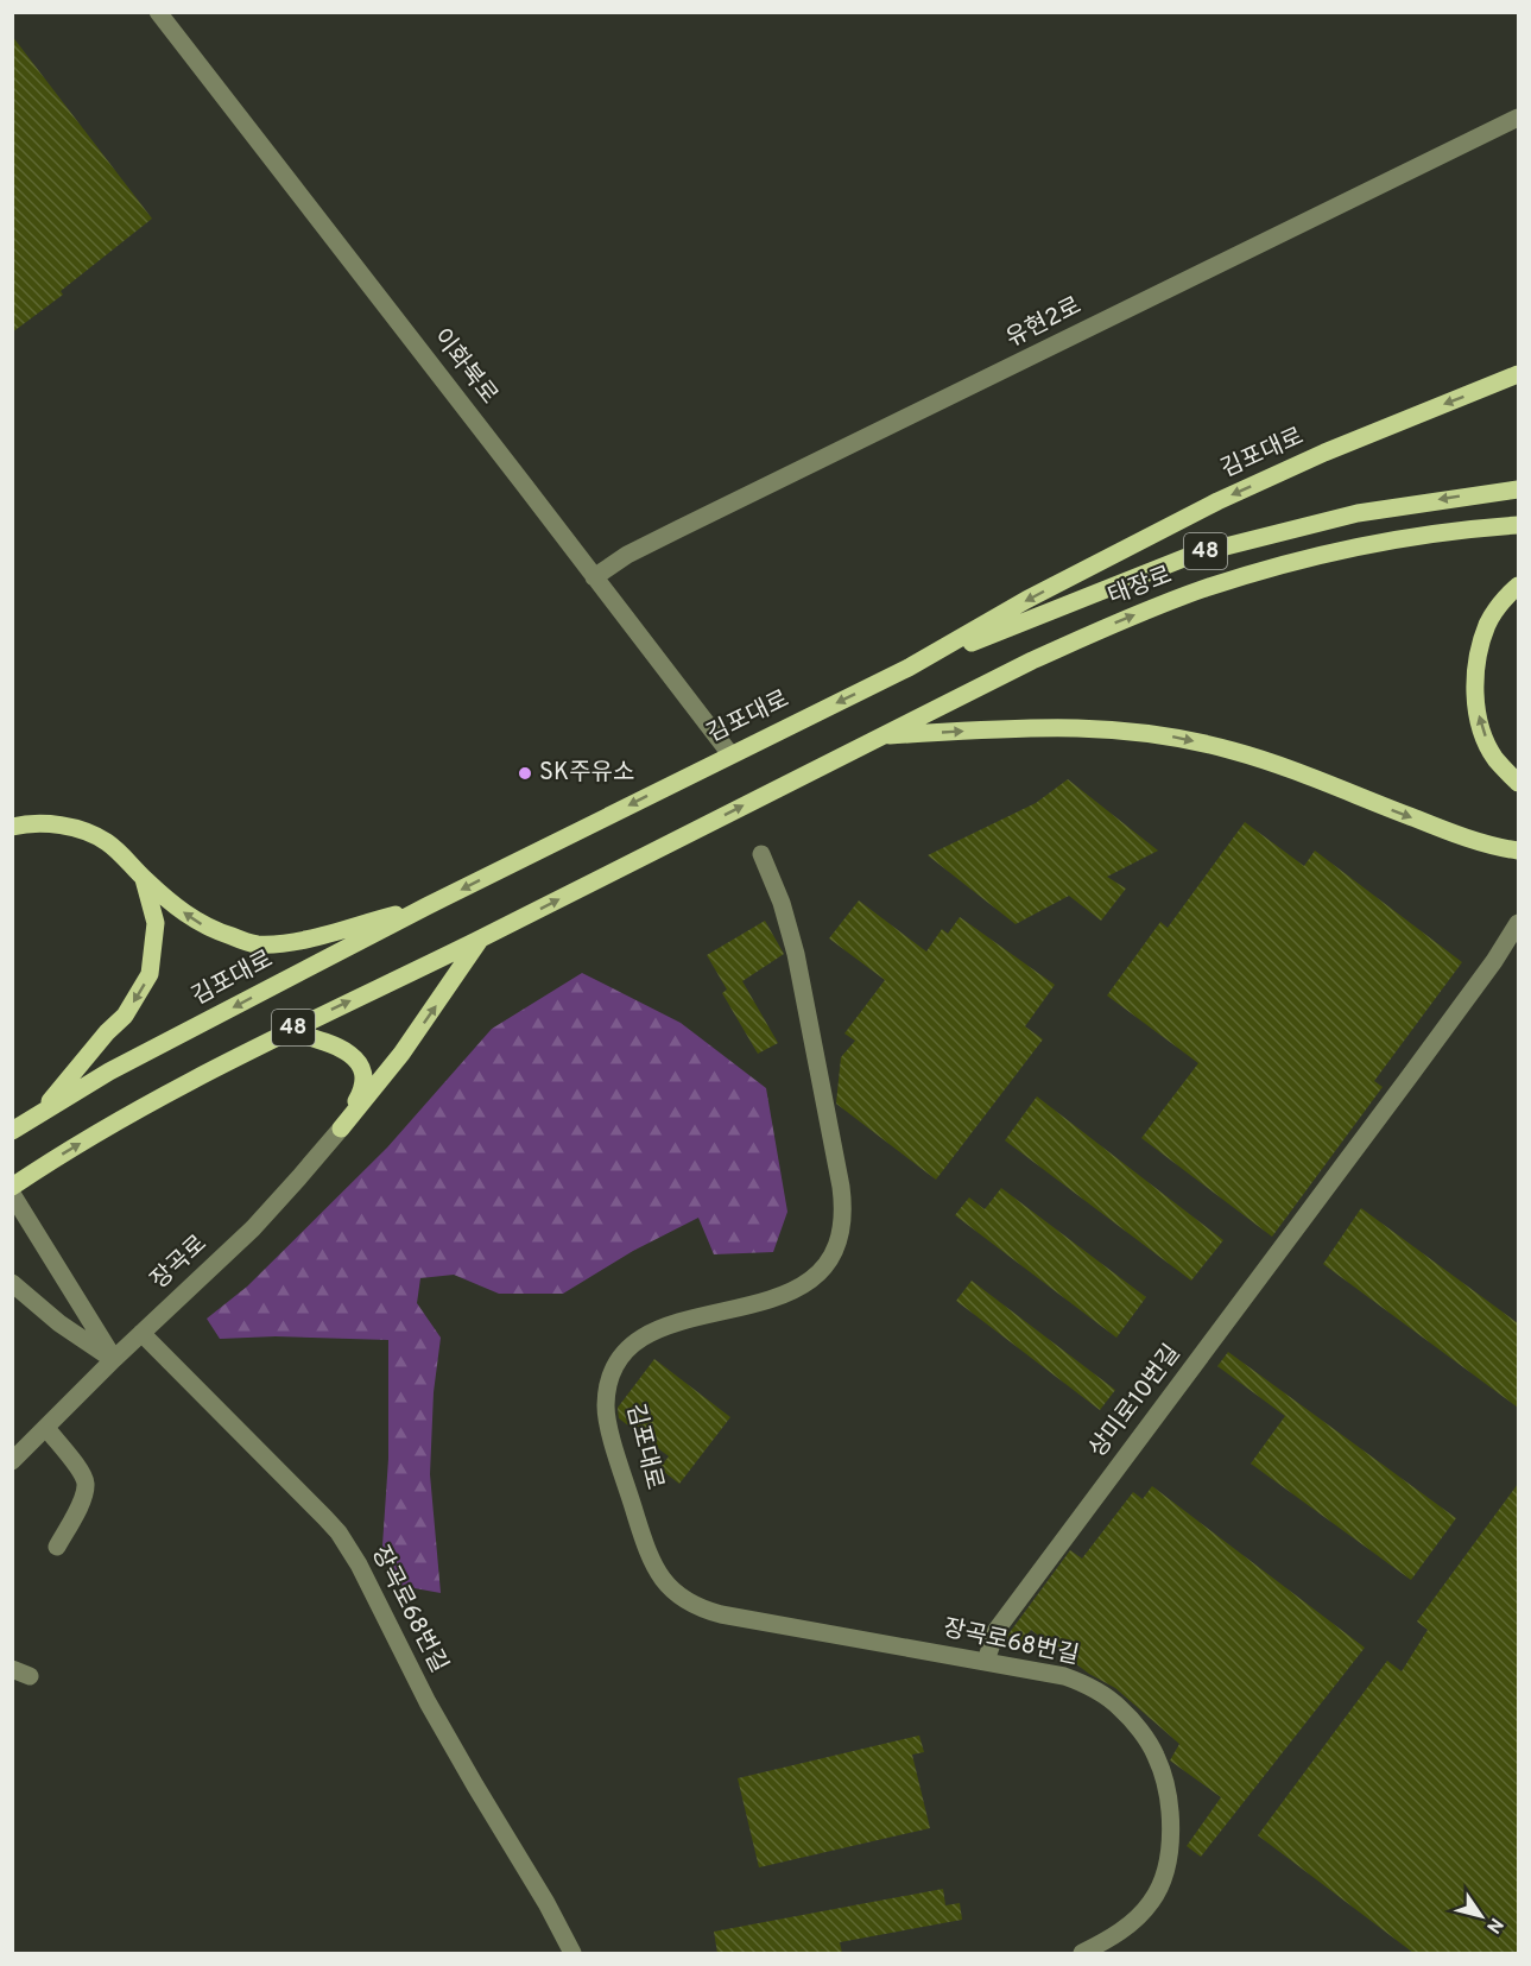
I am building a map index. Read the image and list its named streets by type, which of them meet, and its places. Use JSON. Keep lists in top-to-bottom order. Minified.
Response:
{"streets":{"main road":["김포대로","48","태장로"],"street":["유현2로","이화북로","장곡로","상미로10번길","장곡로68번길"]},"crossings":[["유현2로","이화북로"],["이화북로","김포대로"],["김포대로","태장로"],["김포대로","장곡로68번길"],["48","태장로"],["장곡로","장곡로68번길"],["상미로10번길","장곡로68번길"]],"places":["SK주유소"],"north":"bottom right"}
